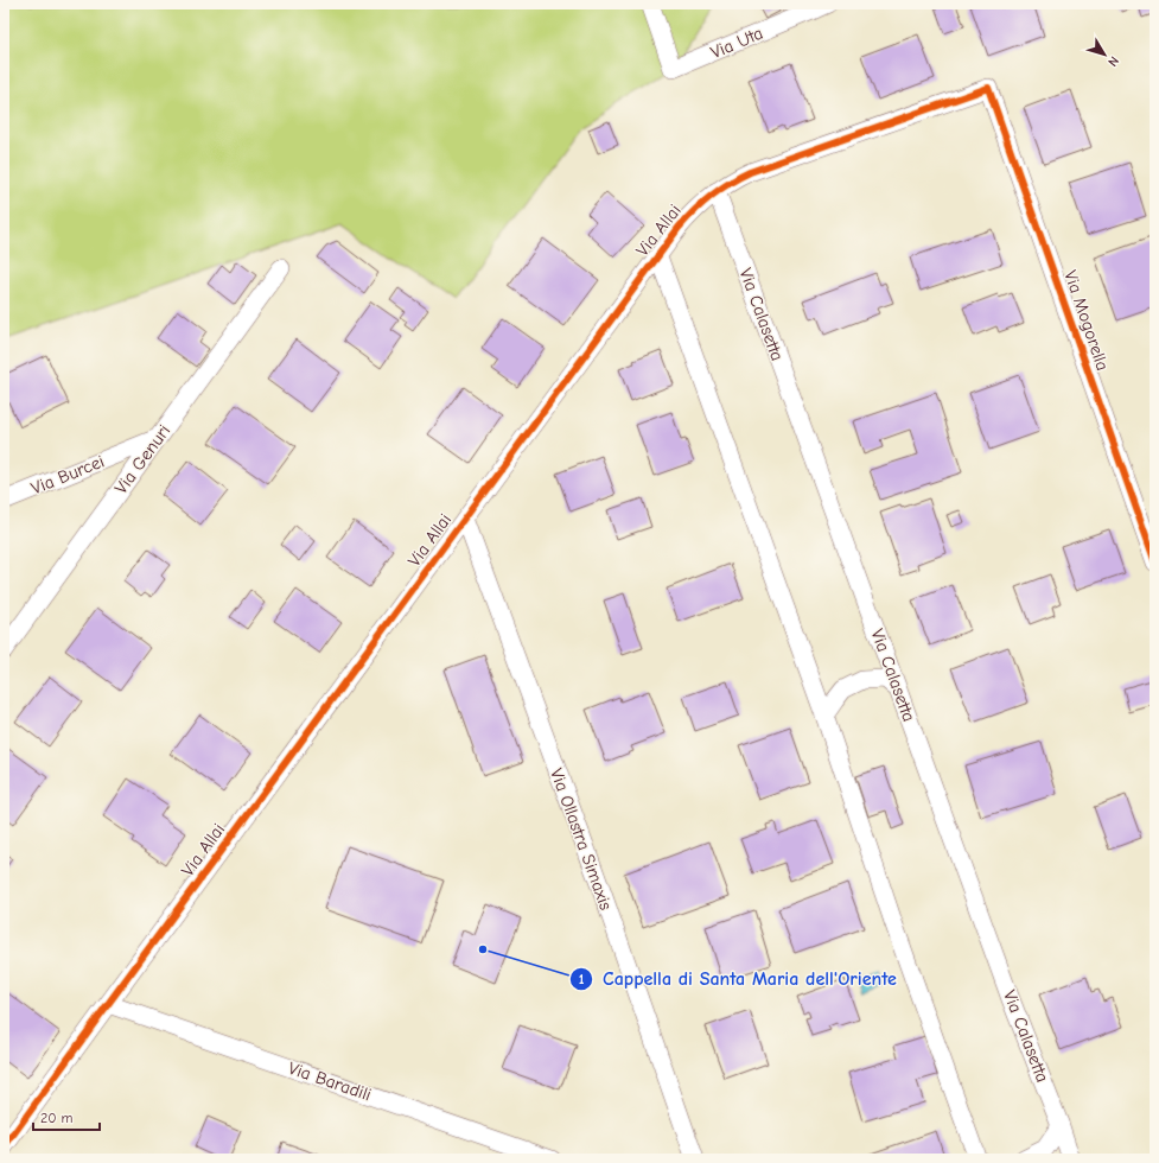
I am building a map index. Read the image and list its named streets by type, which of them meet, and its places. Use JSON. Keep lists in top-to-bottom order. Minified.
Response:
{"streets":{"street":["Via Uta","Via Allai","Via Calasetta","Via Mogorella","Via Genuri","Via Burcei","Via Ollastra Simaxis","Via Baradili"]},"crossings":[["Via Allai","Via Calasetta"],["Via Allai","Via Mogorella"],["Via Allai","Via Ollastra Simaxis"],["Via Allai","Via Baradili"],["Via Genuri","Via Burcei"]],"places":["Cappella di Santa Maria dell'Oriente"],"scale_bar":"20 m","north":"bottom right"}
